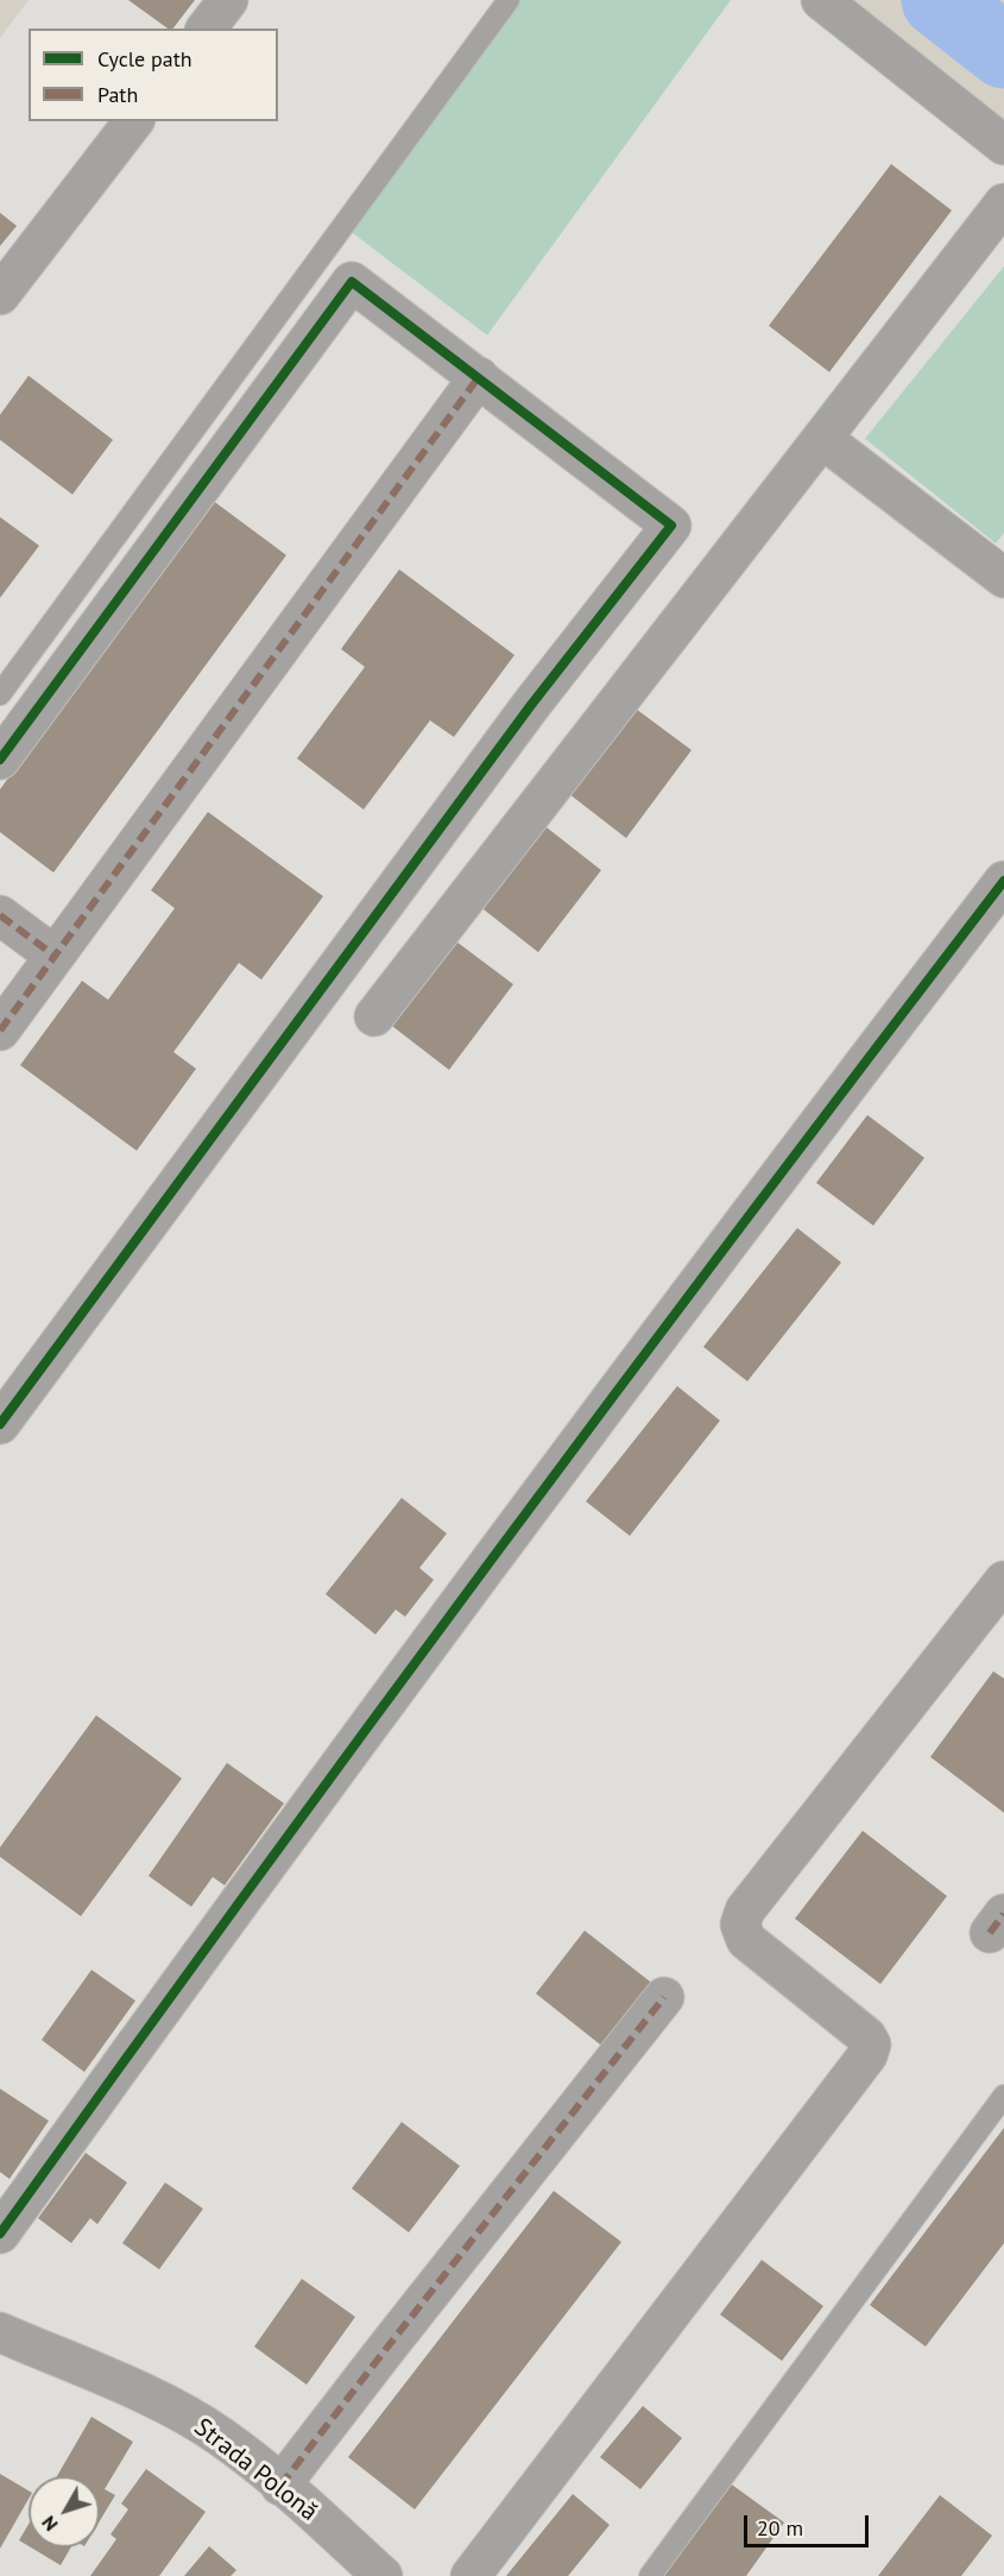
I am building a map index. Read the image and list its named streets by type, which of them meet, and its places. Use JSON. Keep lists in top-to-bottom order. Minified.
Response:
{"streets":{"street":["Strada Polonă"]},"legend":["Cycle path","Path"],"scale_bar":"20 m","north":"bottom left"}
